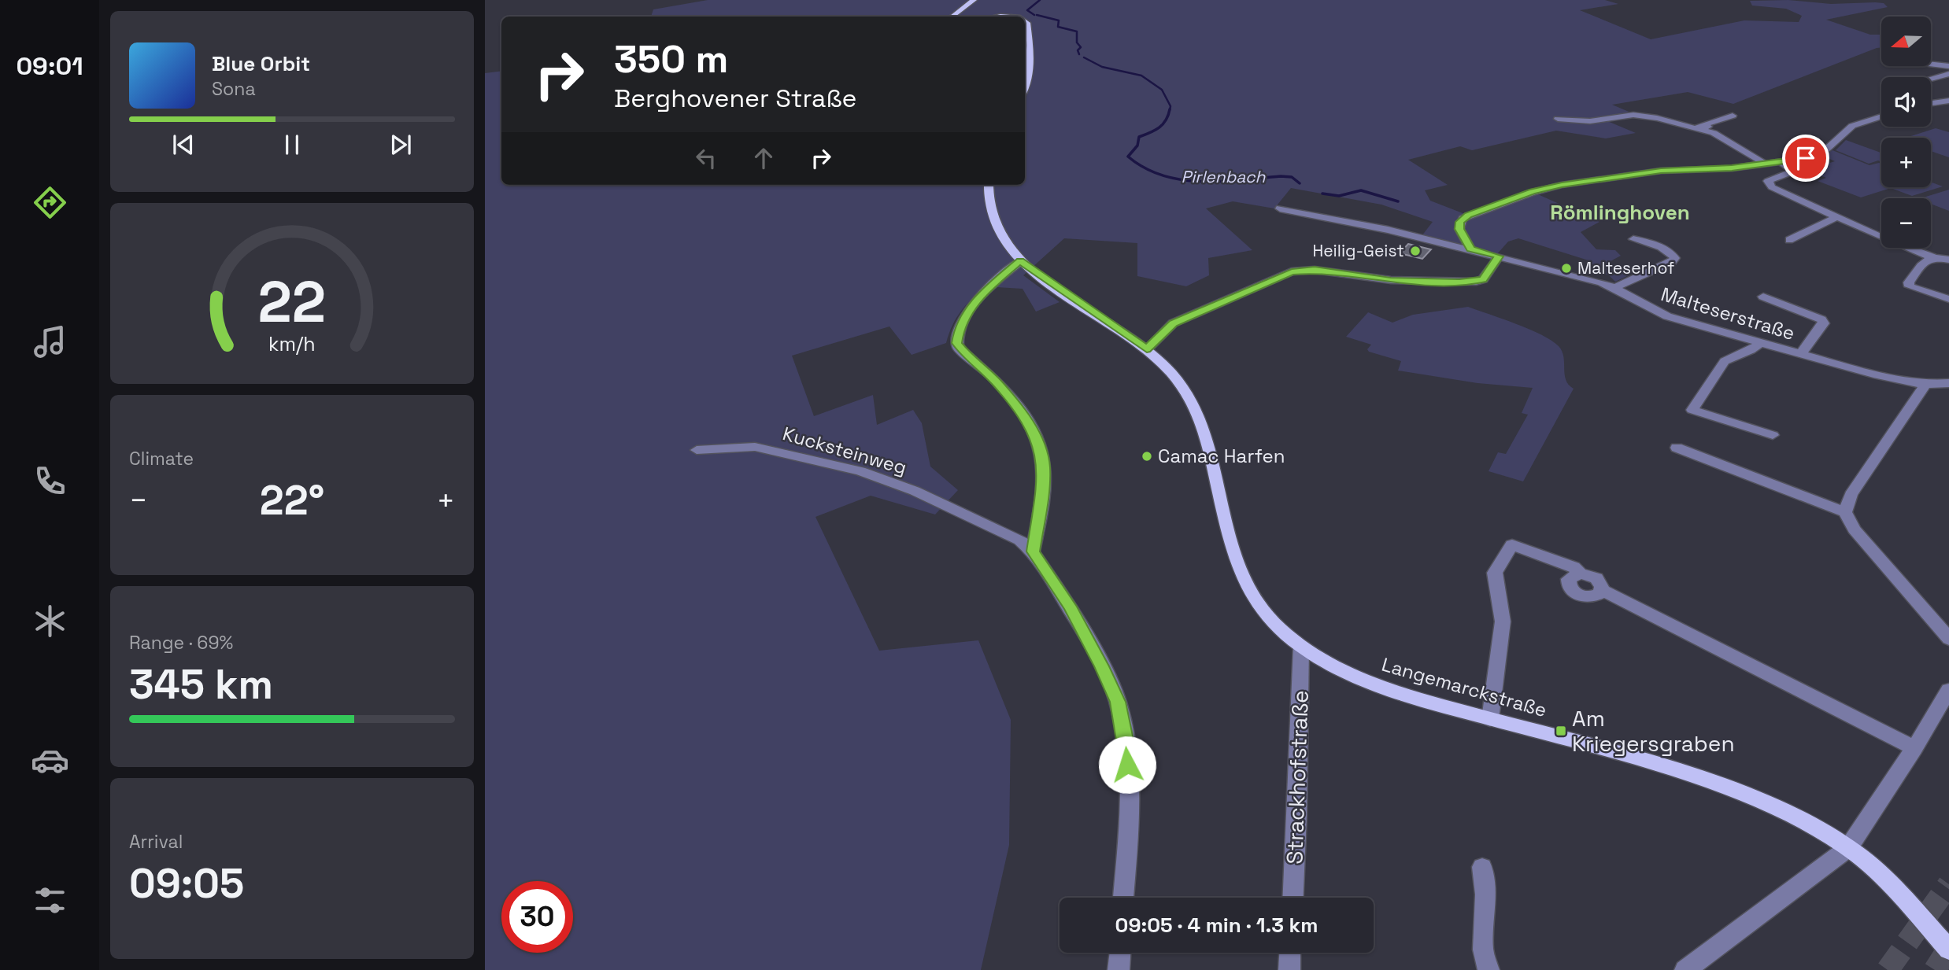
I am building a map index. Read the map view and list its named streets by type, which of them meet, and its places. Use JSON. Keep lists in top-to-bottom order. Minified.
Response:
{"streets":{"main road":["Langemarckstraße"],"street":["Malteserstraße","Kucksteinweg","Strackhofstraße"]},"crossings":[["Langemarckstraße","Strackhofstraße"]],"districts":["Römlinghoven"],"water":["Pirlenbach"],"places":{"other":["Heilig-Geist","Malteserhof","Camac Harfen"],"transit":["Am Kriegersgraben"]},"north":"left","page":{"tabs":"09:01","map_buttons":["+","−"],"turn":["350 m","Berghovener Straße"],"song":["Blue Orbit","Sona"],"tile":["Climate",["Range · 69%","345 km"],["Arrival","09:05"]],"heat":["−","22°","+"],"limit":"30","trip":"09:05 · 4 min · 1.3 km","gauge":["22","km/h"]}}
